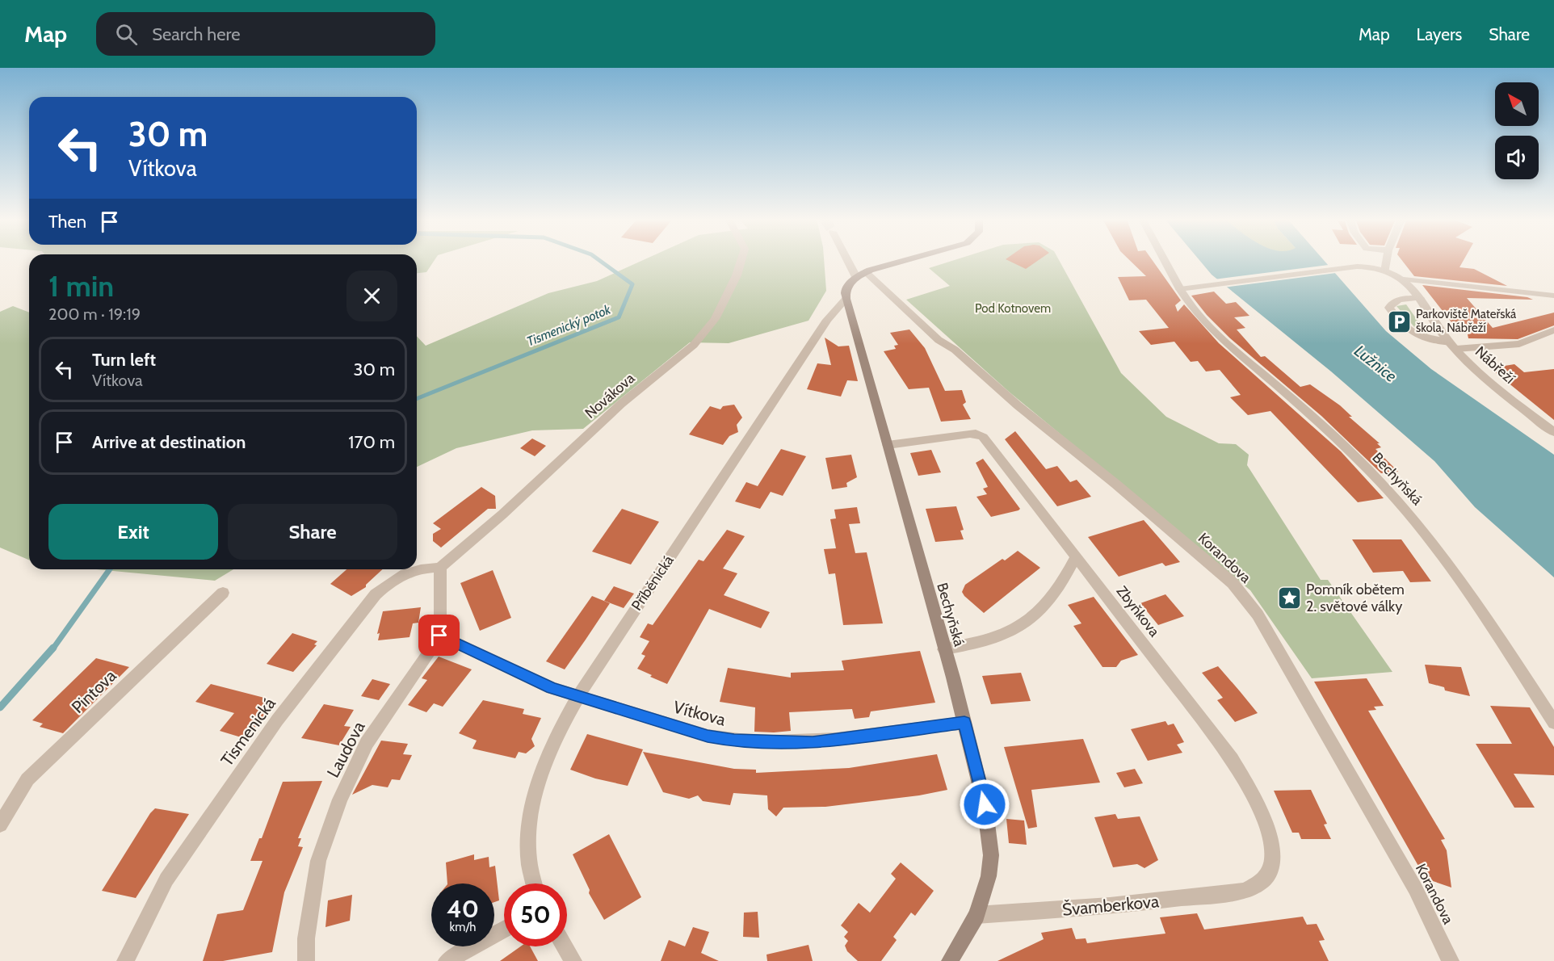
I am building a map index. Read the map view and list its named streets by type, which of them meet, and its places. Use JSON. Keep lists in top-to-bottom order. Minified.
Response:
{"streets":{"main road":["Bechyňská"],"street":["Nábřeží","Novákova","Korandova","Příběnická","Zbyňkova","Pintova","Vítkova","Tismenická","Laudova","Švamberkova"]},"crossings":[["Nábřeží","Bechyňská"],["Novákova","Tismenická"],["Bechyňská","Příběnická"],["Bechyňská","Zbyňkova"],["Bechyňská","Vítkova"],["Bechyňská","Švamberkova"],["Příběnická","Vítkova"],["Zbyňkova","Švamberkova"],["Vítkova","Laudova"]],"water":["Tismenický potok","Lužnice"],"parks":["Pod Kotnovem"],"places":{"parking":["Parkoviště Mateřská škola, Nábřeží"],"place":["Pomník obětem 2. světové války"]},"north":"top left","page":{"header":"Map","search":"Search here","nav":["Map","Layers","Share"],"turn":["30 m","Vítkova"],"then":"Then","heading":["1 min","200 m · 19:19"],"list":[{"name":"Turn left","note":"Vítkova","value":"30 m"},{"name":"Arrive at destination","value":"170 m"}],"buttons":["Exit","Share"],"speed":"40 km/h","limit":"50"}}
